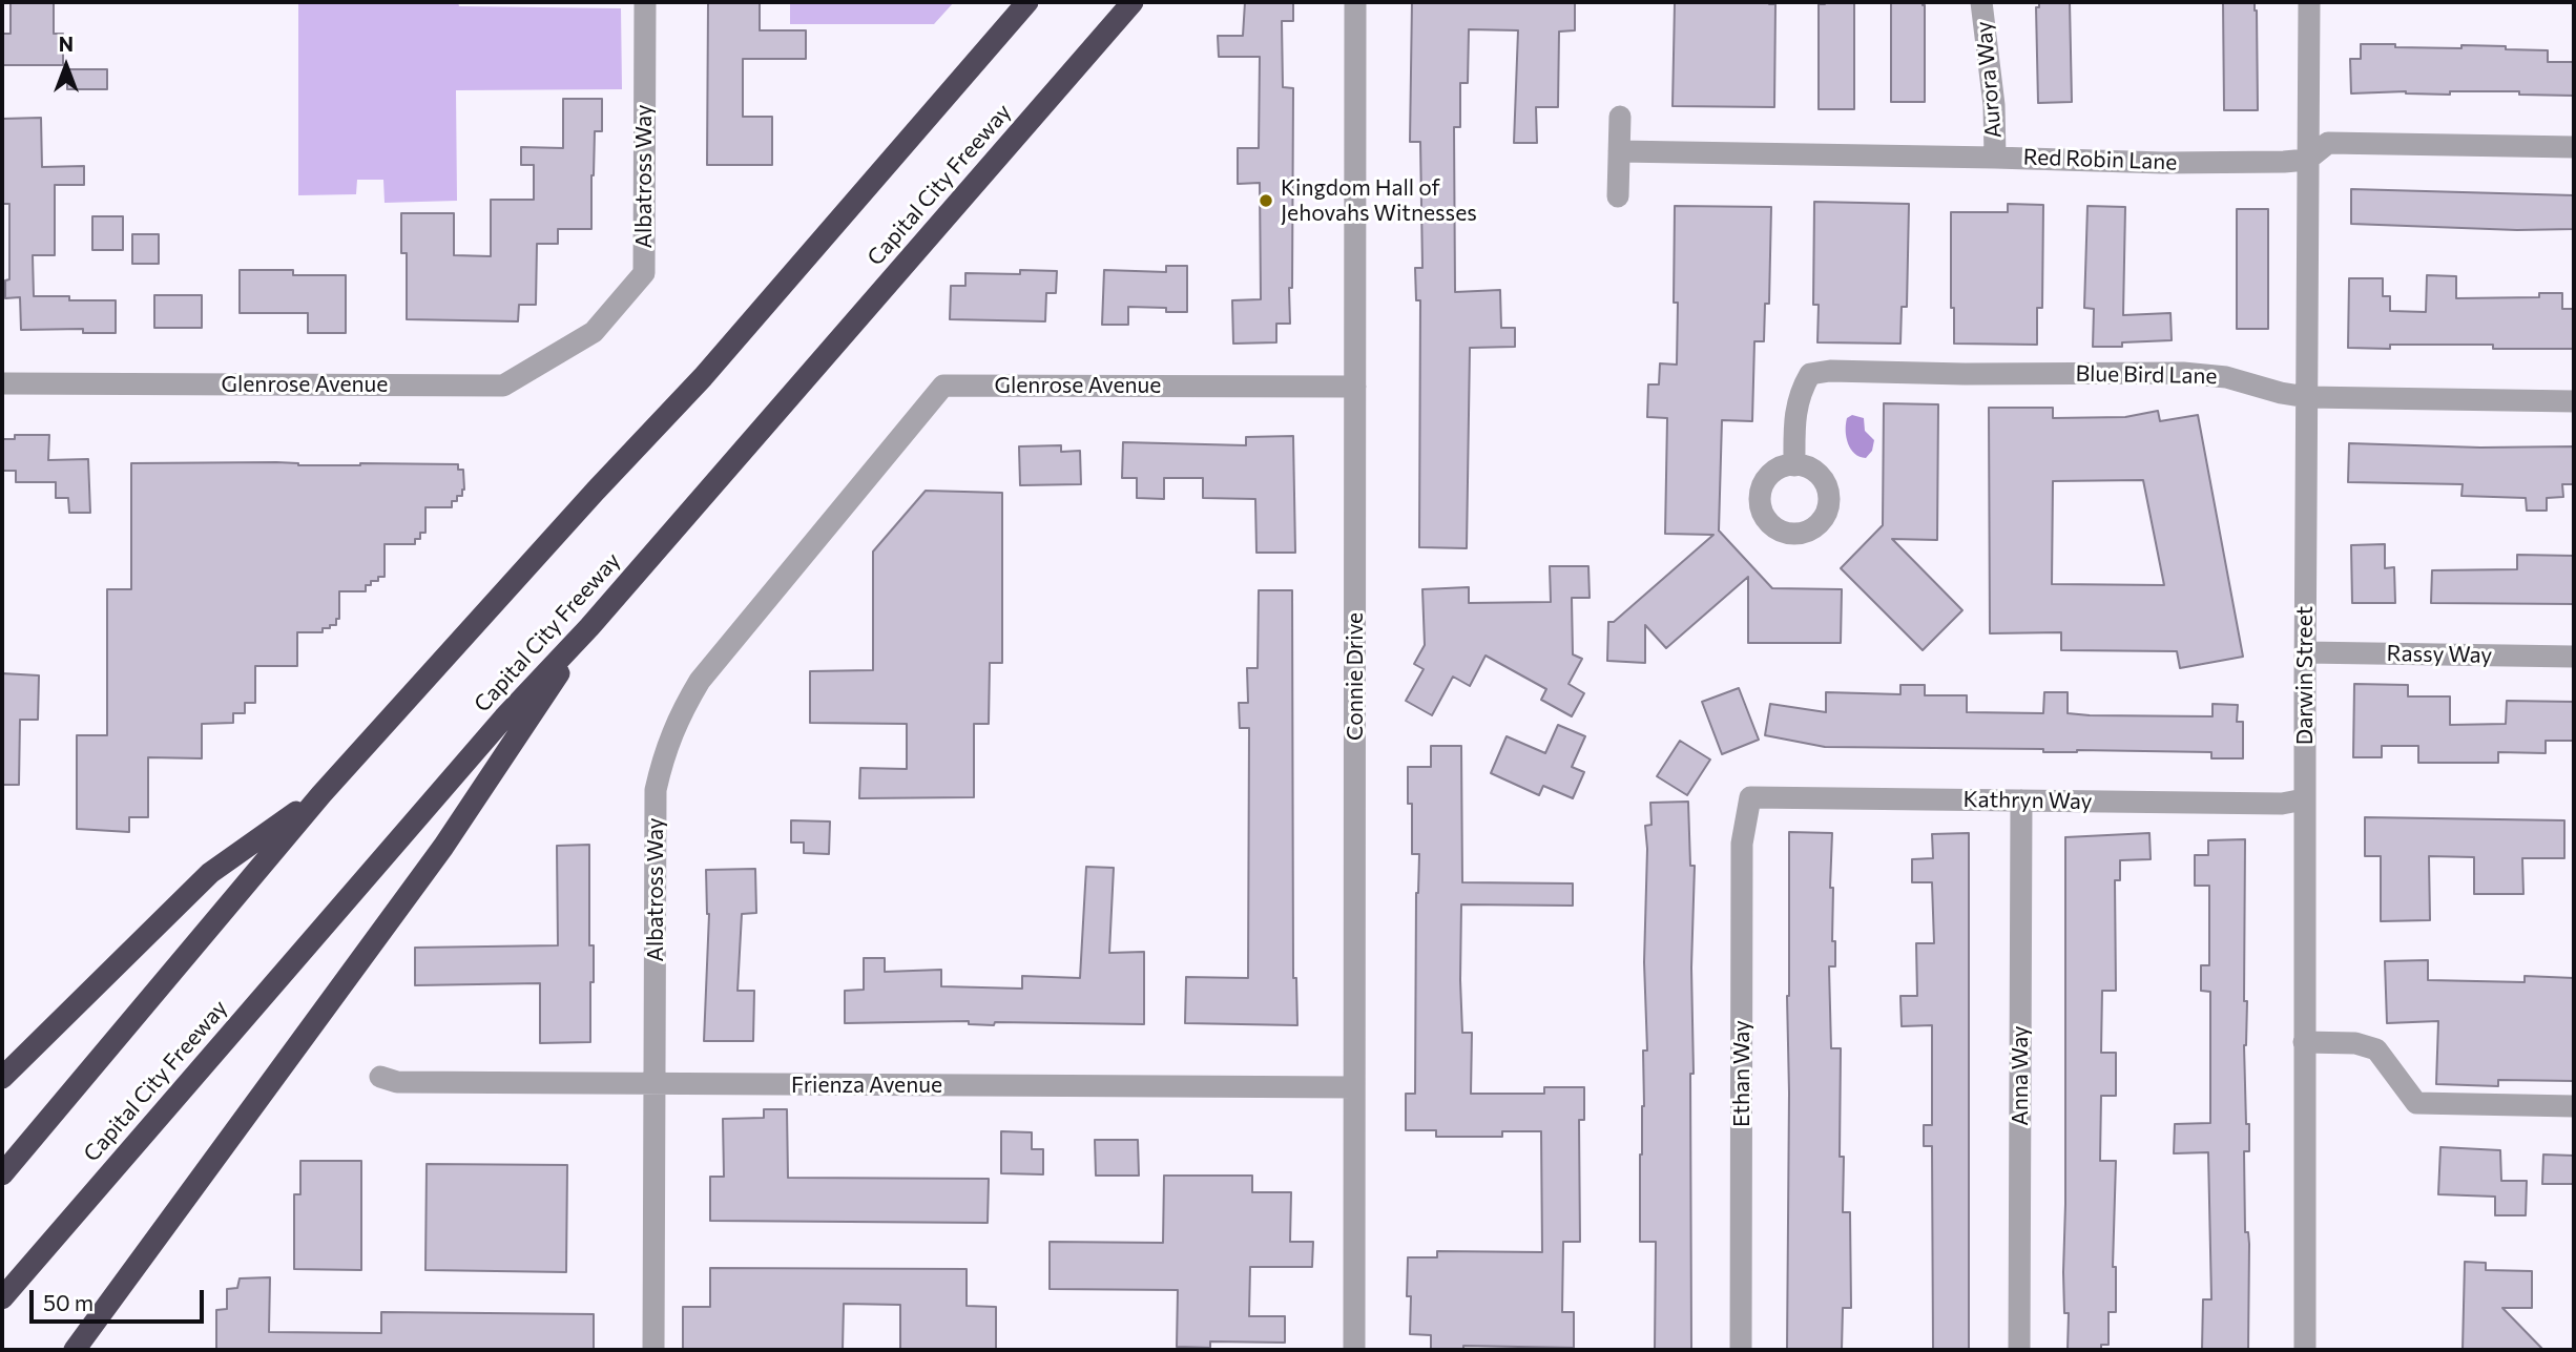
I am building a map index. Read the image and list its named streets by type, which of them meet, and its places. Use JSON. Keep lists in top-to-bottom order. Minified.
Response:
{"streets":{"highway":["Capital City Freeway"],"street":["Aurora Way","Red Robin Lane","Albatross Way","Blue Bird Lane","Glenrose Avenue","Rassy Way","Darwin Street","Connie Drive","Kathryn Way","Ethan Way","Anna Way","Frienza Avenue"]},"crossings":[["Aurora Way","Red Robin Lane"],["Red Robin Lane","Darwin Street"],["Albatross Way","Glenrose Avenue"],["Albatross Way","Frienza Avenue"],["Blue Bird Lane","Darwin Street"],["Glenrose Avenue","Connie Drive"],["Rassy Way","Darwin Street"],["Darwin Street","Kathryn Way"],["Connie Drive","Frienza Avenue"],["Kathryn Way","Ethan Way"],["Kathryn Way","Anna Way"]],"places":["Kingdom Hall of Jehovahs Witnesses"],"scale_bar":"50 m","north":"top"}
